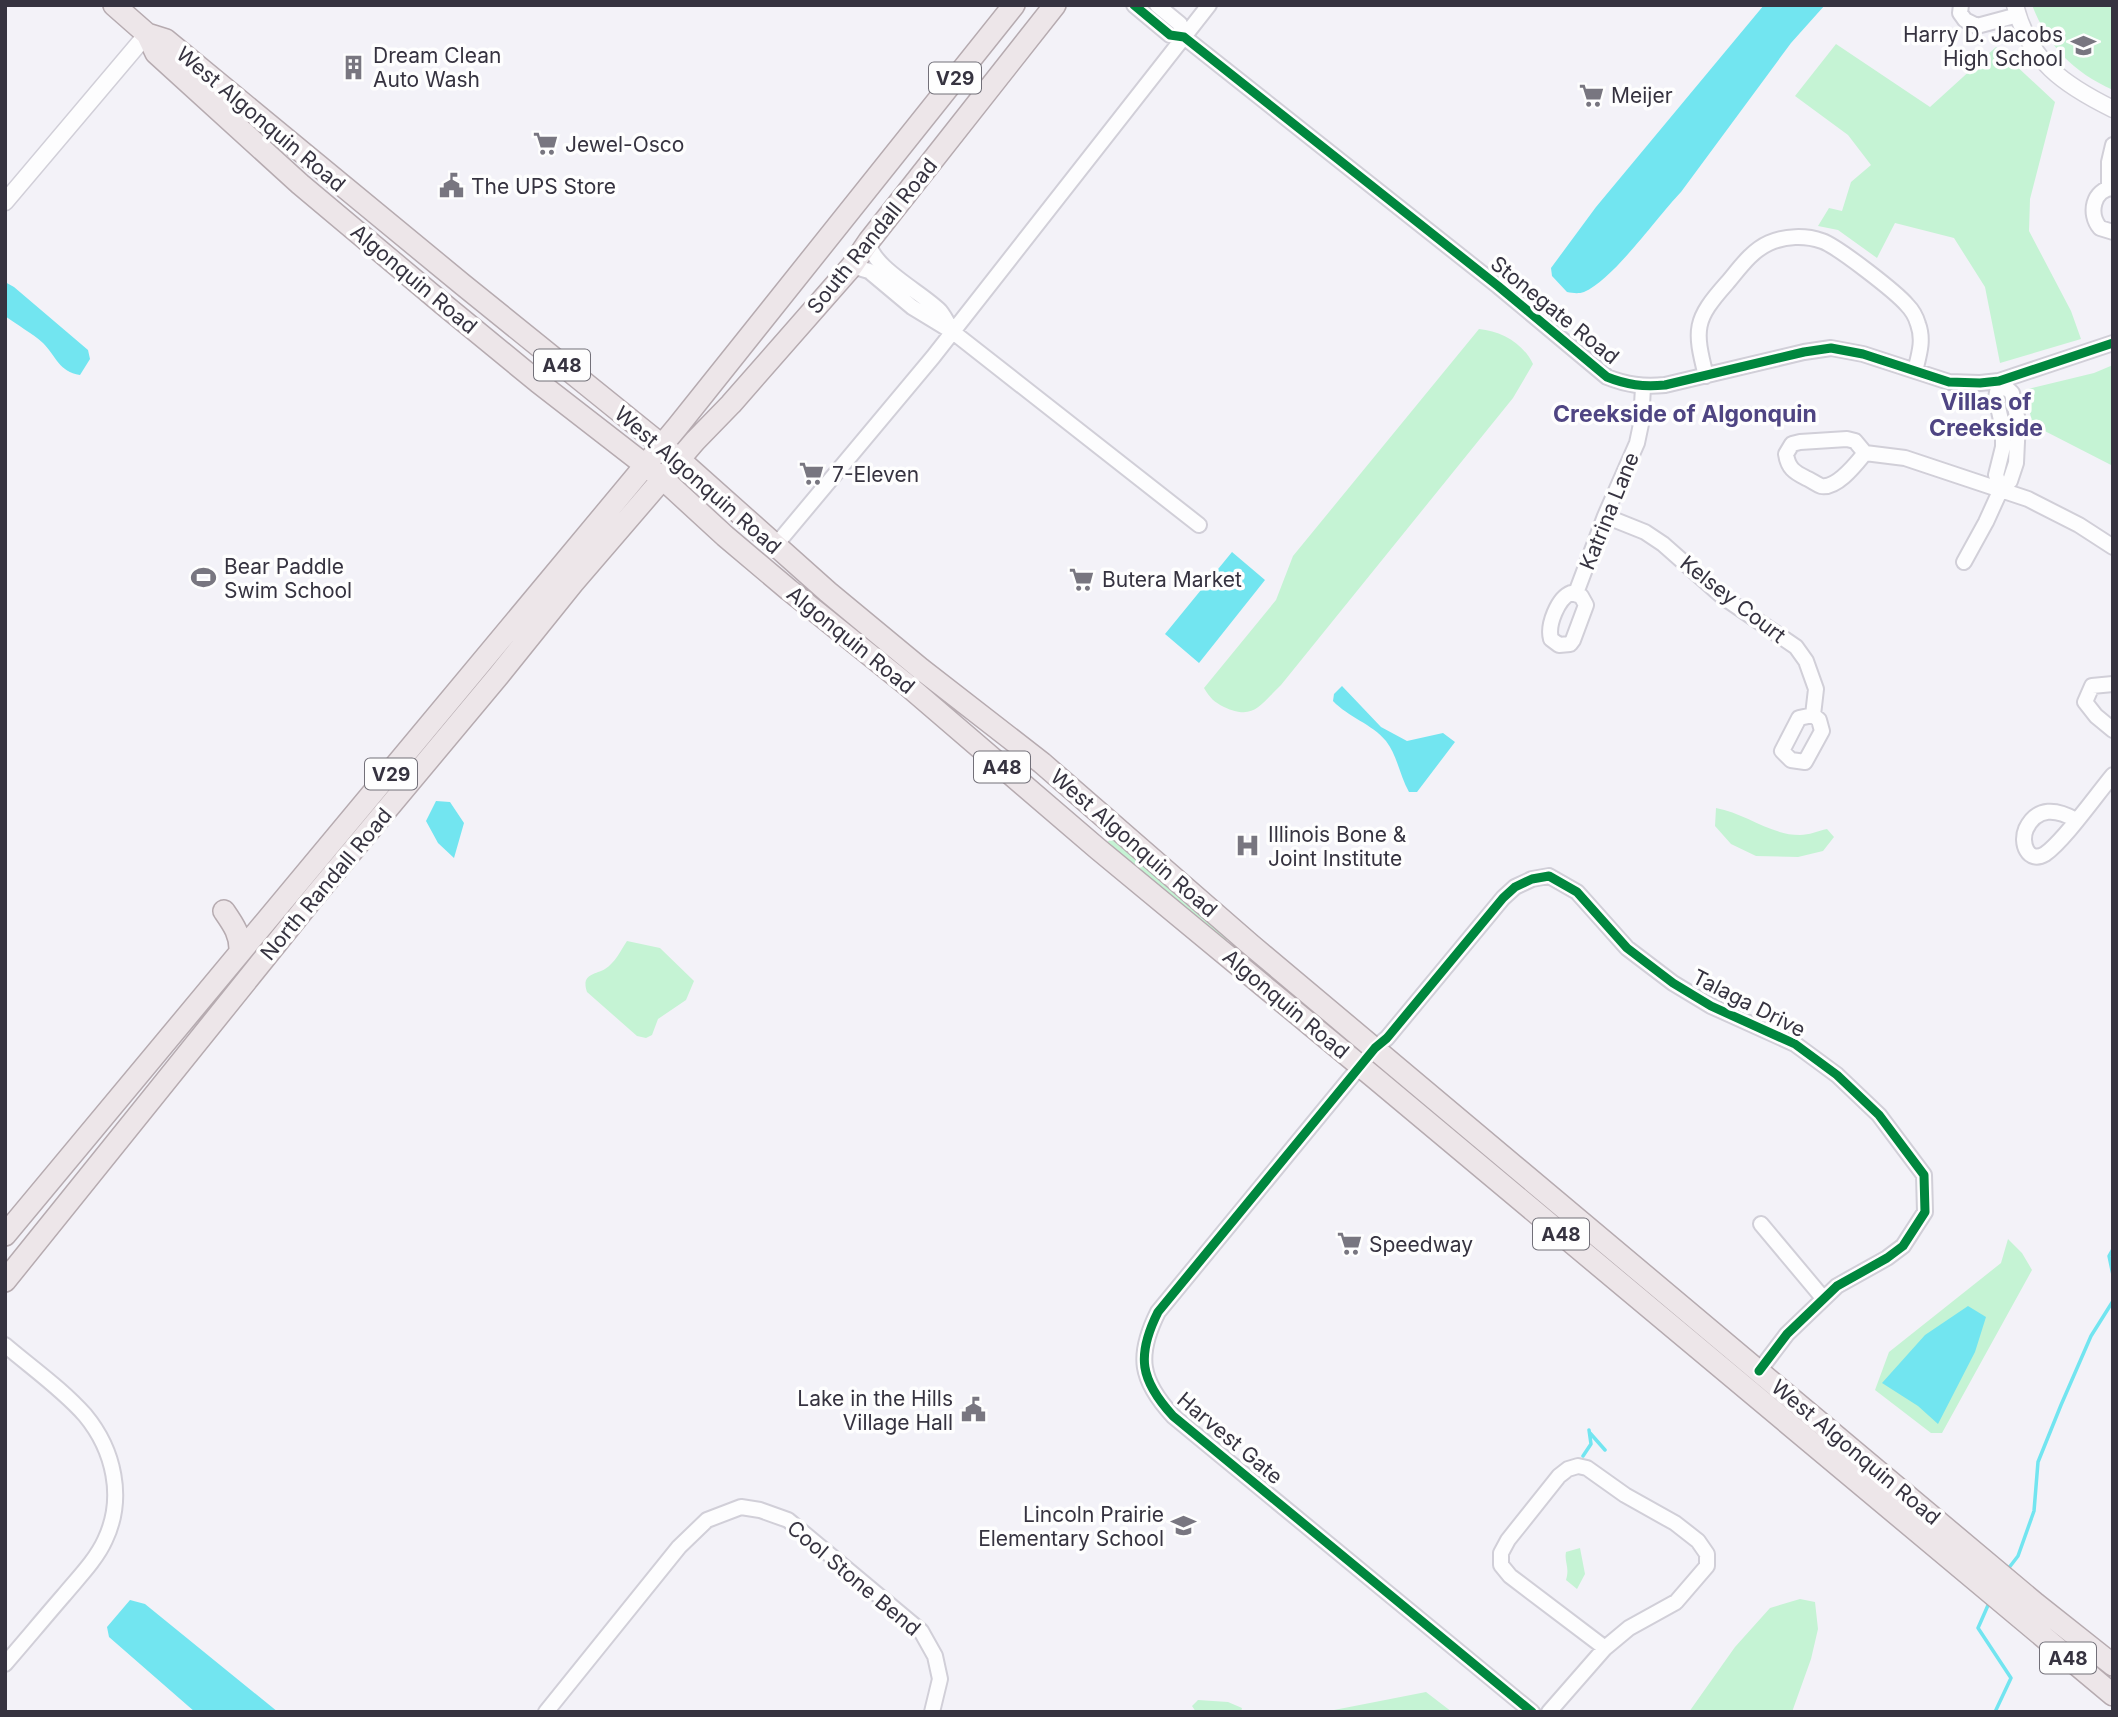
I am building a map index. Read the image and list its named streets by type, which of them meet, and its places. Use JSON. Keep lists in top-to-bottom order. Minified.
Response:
{"streets":{"main road":["V29","West Algonquin Road","South Randall Road","Algonquin Road","A48","North Randall Road"],"street":["Stonegate Road","Katrina Lane","Kelsey Court","Talaga Drive","Harvest Gate","Cool Stone Bend"]},"crossings":[["West Algonquin Road","South Randall Road"],["West Algonquin Road","Algonquin Road"],["West Algonquin Road","North Randall Road"],["West Algonquin Road","Talaga Drive"],["South Randall Road","North Randall Road"],["Algonquin Road","North Randall Road"],["Algonquin Road","Talaga Drive"],["Algonquin Road","Harvest Gate"],["Stonegate Road","Katrina Lane"],["Katrina Lane","Kelsey Court"],["Talaga Drive","Harvest Gate"]],"districts":["Villas of Creekside","Creekside of Algonquin"],"places":{"school or university":["Harry D. Jacobs High School","Lincoln Prairie Elementary School"],"building":["Dream Clean Auto Wash"],"supermarket":["Meijer","Jewel-Osco","7-Eleven","Butera Market","Speedway"],"public building":["The UPS Store","Lake in the Hills Village Hall"],"sports":["Bear Paddle Swim School"],"hospital":["Illinois Bone & Joint Institute"]}}
